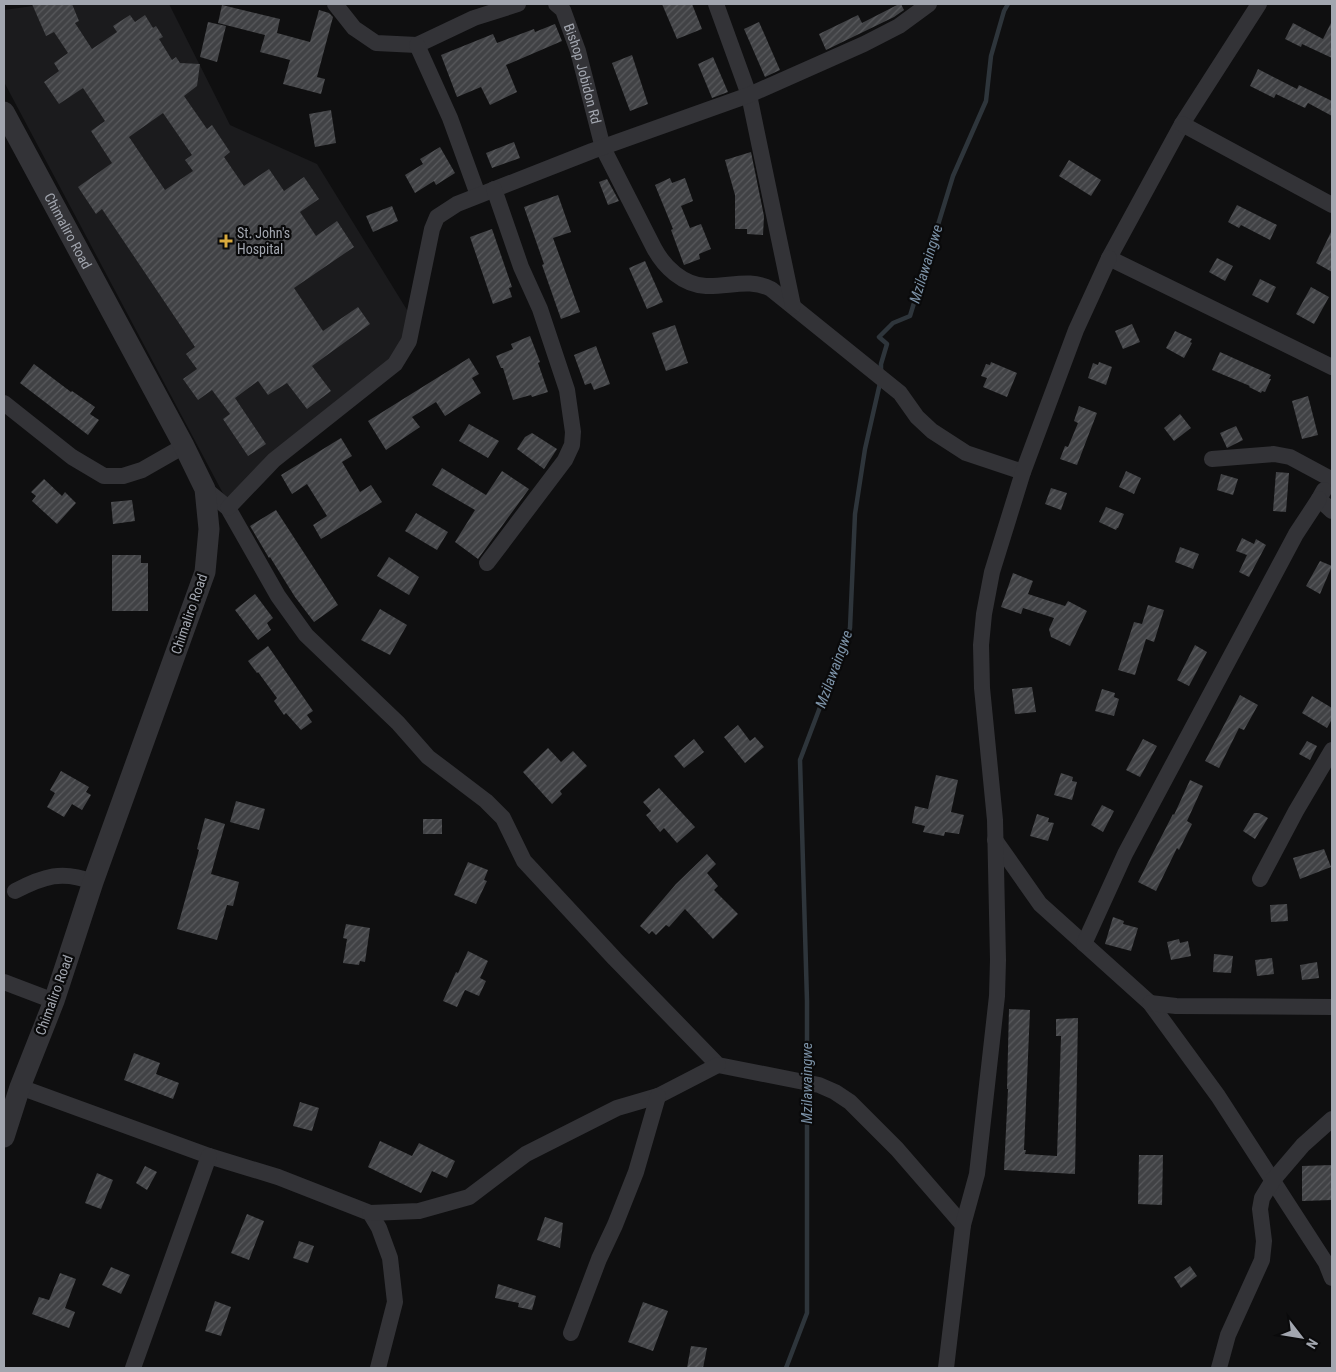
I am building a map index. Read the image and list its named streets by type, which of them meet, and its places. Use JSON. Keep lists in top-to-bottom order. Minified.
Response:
{"streets":{"street":["Bishop Jobidon Rd","Chimaliro Road"]},"water":["Mzilawaingwe"],"places":{"health":["St. John's Hospital"]},"north":"bottom right"}
